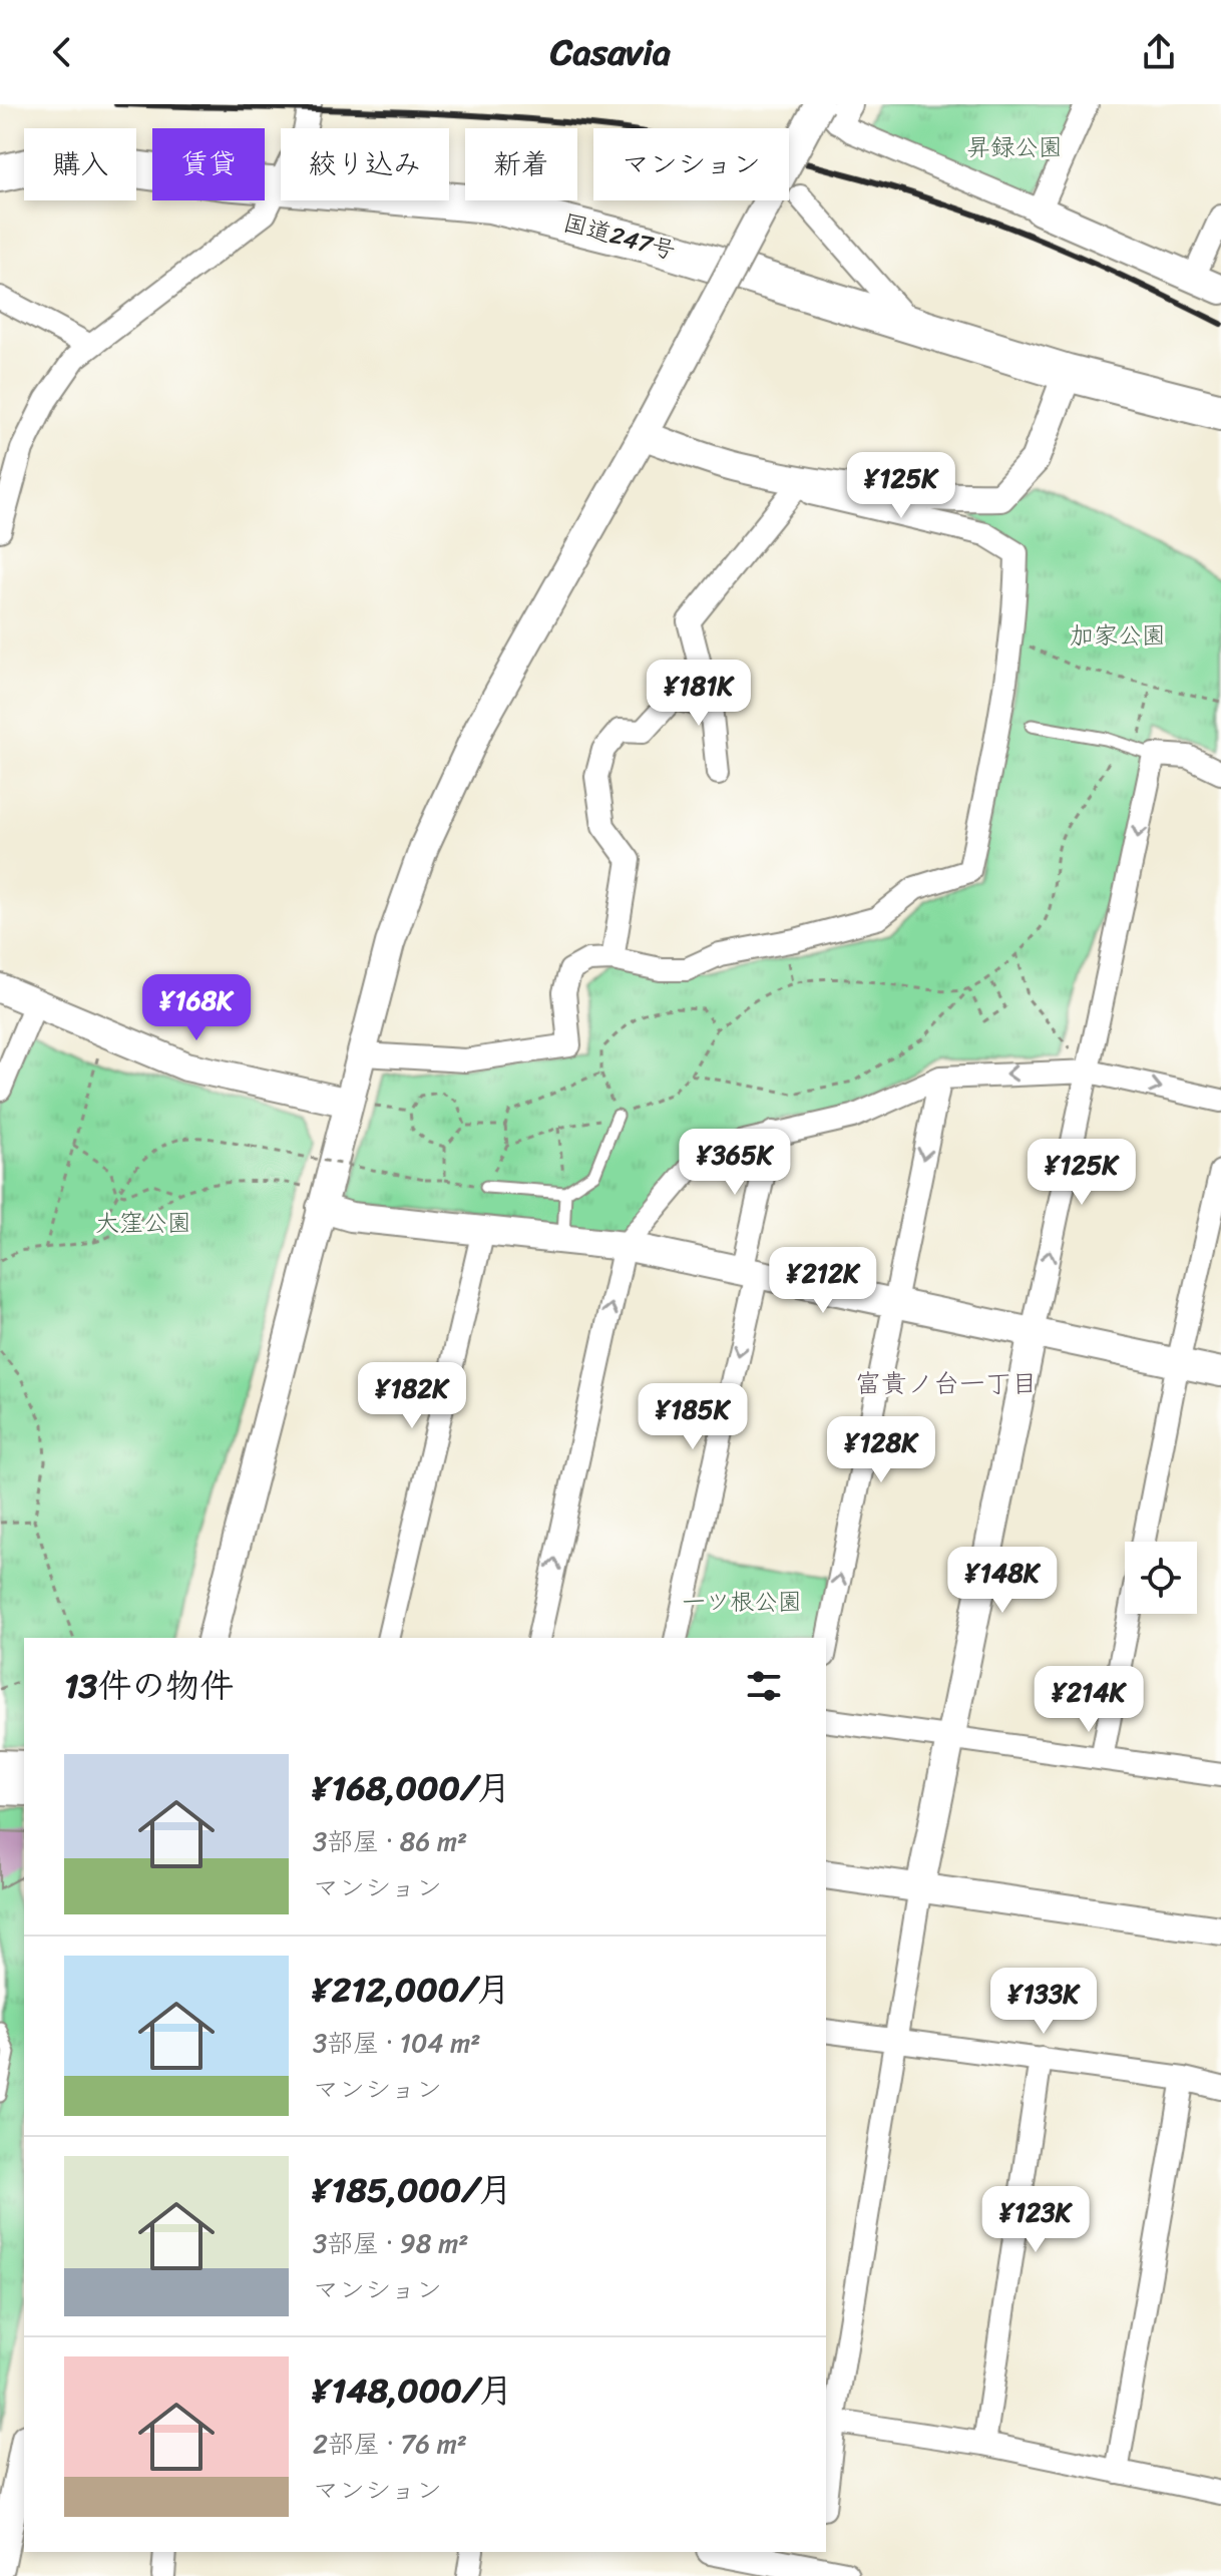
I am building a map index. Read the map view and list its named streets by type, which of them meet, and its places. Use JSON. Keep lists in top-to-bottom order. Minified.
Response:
{"streets":{"highway":["国道247号"]},"districts":["富貴ノ台一丁目"],"parks":["昇録公園","加家公園","大窪公園","一ツ根公園"],"page":{"header":"Casavia","chip":["購入","賃貸","絞り込み","新着","マンション"],"price":["¥125K","¥181K","¥168K","¥365K","¥125K","¥212K","¥182K","¥185K","¥128K","¥148K","¥214K","¥133K","¥123K"],"heading":"13件の物件","list":[{"name":"¥168,000/月","note":"3部屋 · 86 m² · マンション"},{"name":"¥212,000/月","note":"3部屋 · 104 m² · マンション"},{"name":"¥185,000/月","note":"3部屋 · 98 m² · マンション"},{"name":"¥148,000/月","note":"2部屋 · 76 m² · マンション"}]}}
